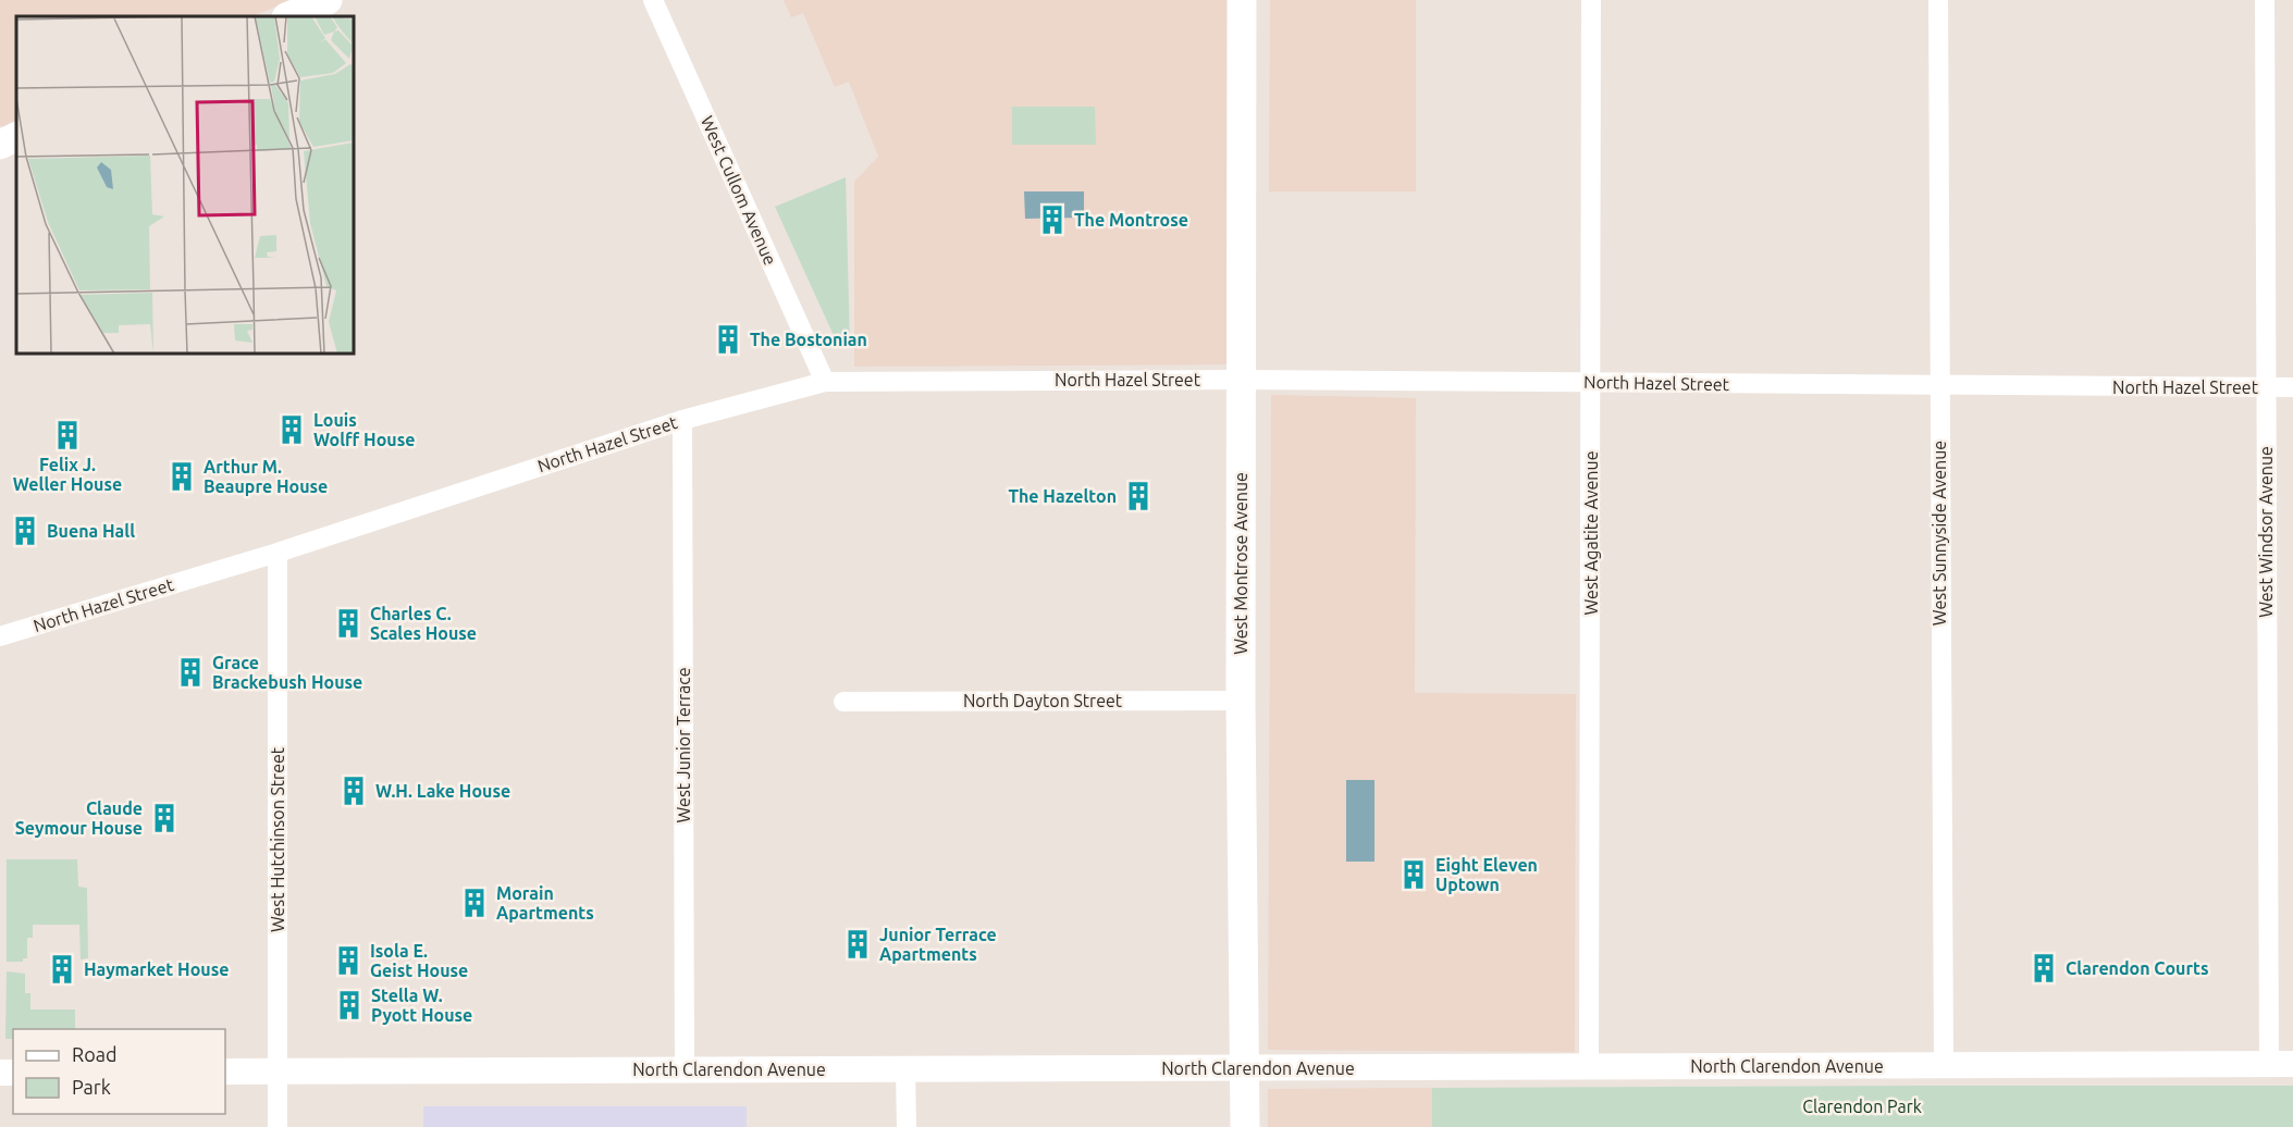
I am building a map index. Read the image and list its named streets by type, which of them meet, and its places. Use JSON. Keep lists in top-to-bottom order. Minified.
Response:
{"streets":{"main road":["West Montrose Avenue"],"street":["West Cullom Avenue","North Hazel Street","West Windsor Avenue","West Agatite Avenue","West Sunnyside Avenue","North Dayton Street","West Junior Terrace","West Hutchinson Street","North Clarendon Avenue"]},"crossings":[["West Cullom Avenue","North Hazel Street"],["North Hazel Street","West Windsor Avenue"],["North Hazel Street","West Agatite Avenue"],["North Hazel Street","West Sunnyside Avenue"],["North Hazel Street","West Montrose Avenue"],["North Hazel Street","West Junior Terrace"],["North Hazel Street","West Hutchinson Street"],["West Windsor Avenue","North Clarendon Avenue"],["West Agatite Avenue","North Clarendon Avenue"],["West Sunnyside Avenue","North Clarendon Avenue"],["West Montrose Avenue","North Dayton Street"],["West Montrose Avenue","North Clarendon Avenue"],["West Junior Terrace","North Clarendon Avenue"],["West Hutchinson Street","North Clarendon Avenue"]],"parks":["Clarendon Park"],"places":{"building":["The Montrose","The Bostonian","Louis Wolff House","Felix J. Weller House","Arthur M. Beaupre House","The Hazelton","Buena Hall","Charles C. Scales House","Grace Brackebush House","W.H. Lake House","Claude Seymour House","Eight Eleven Uptown","Morain Apartments","Junior Terrace Apartments","Isola E. Geist House","Clarendon Courts","Haymarket House","Stella W. Pyott House"]},"legend":["Road","Park"]}
